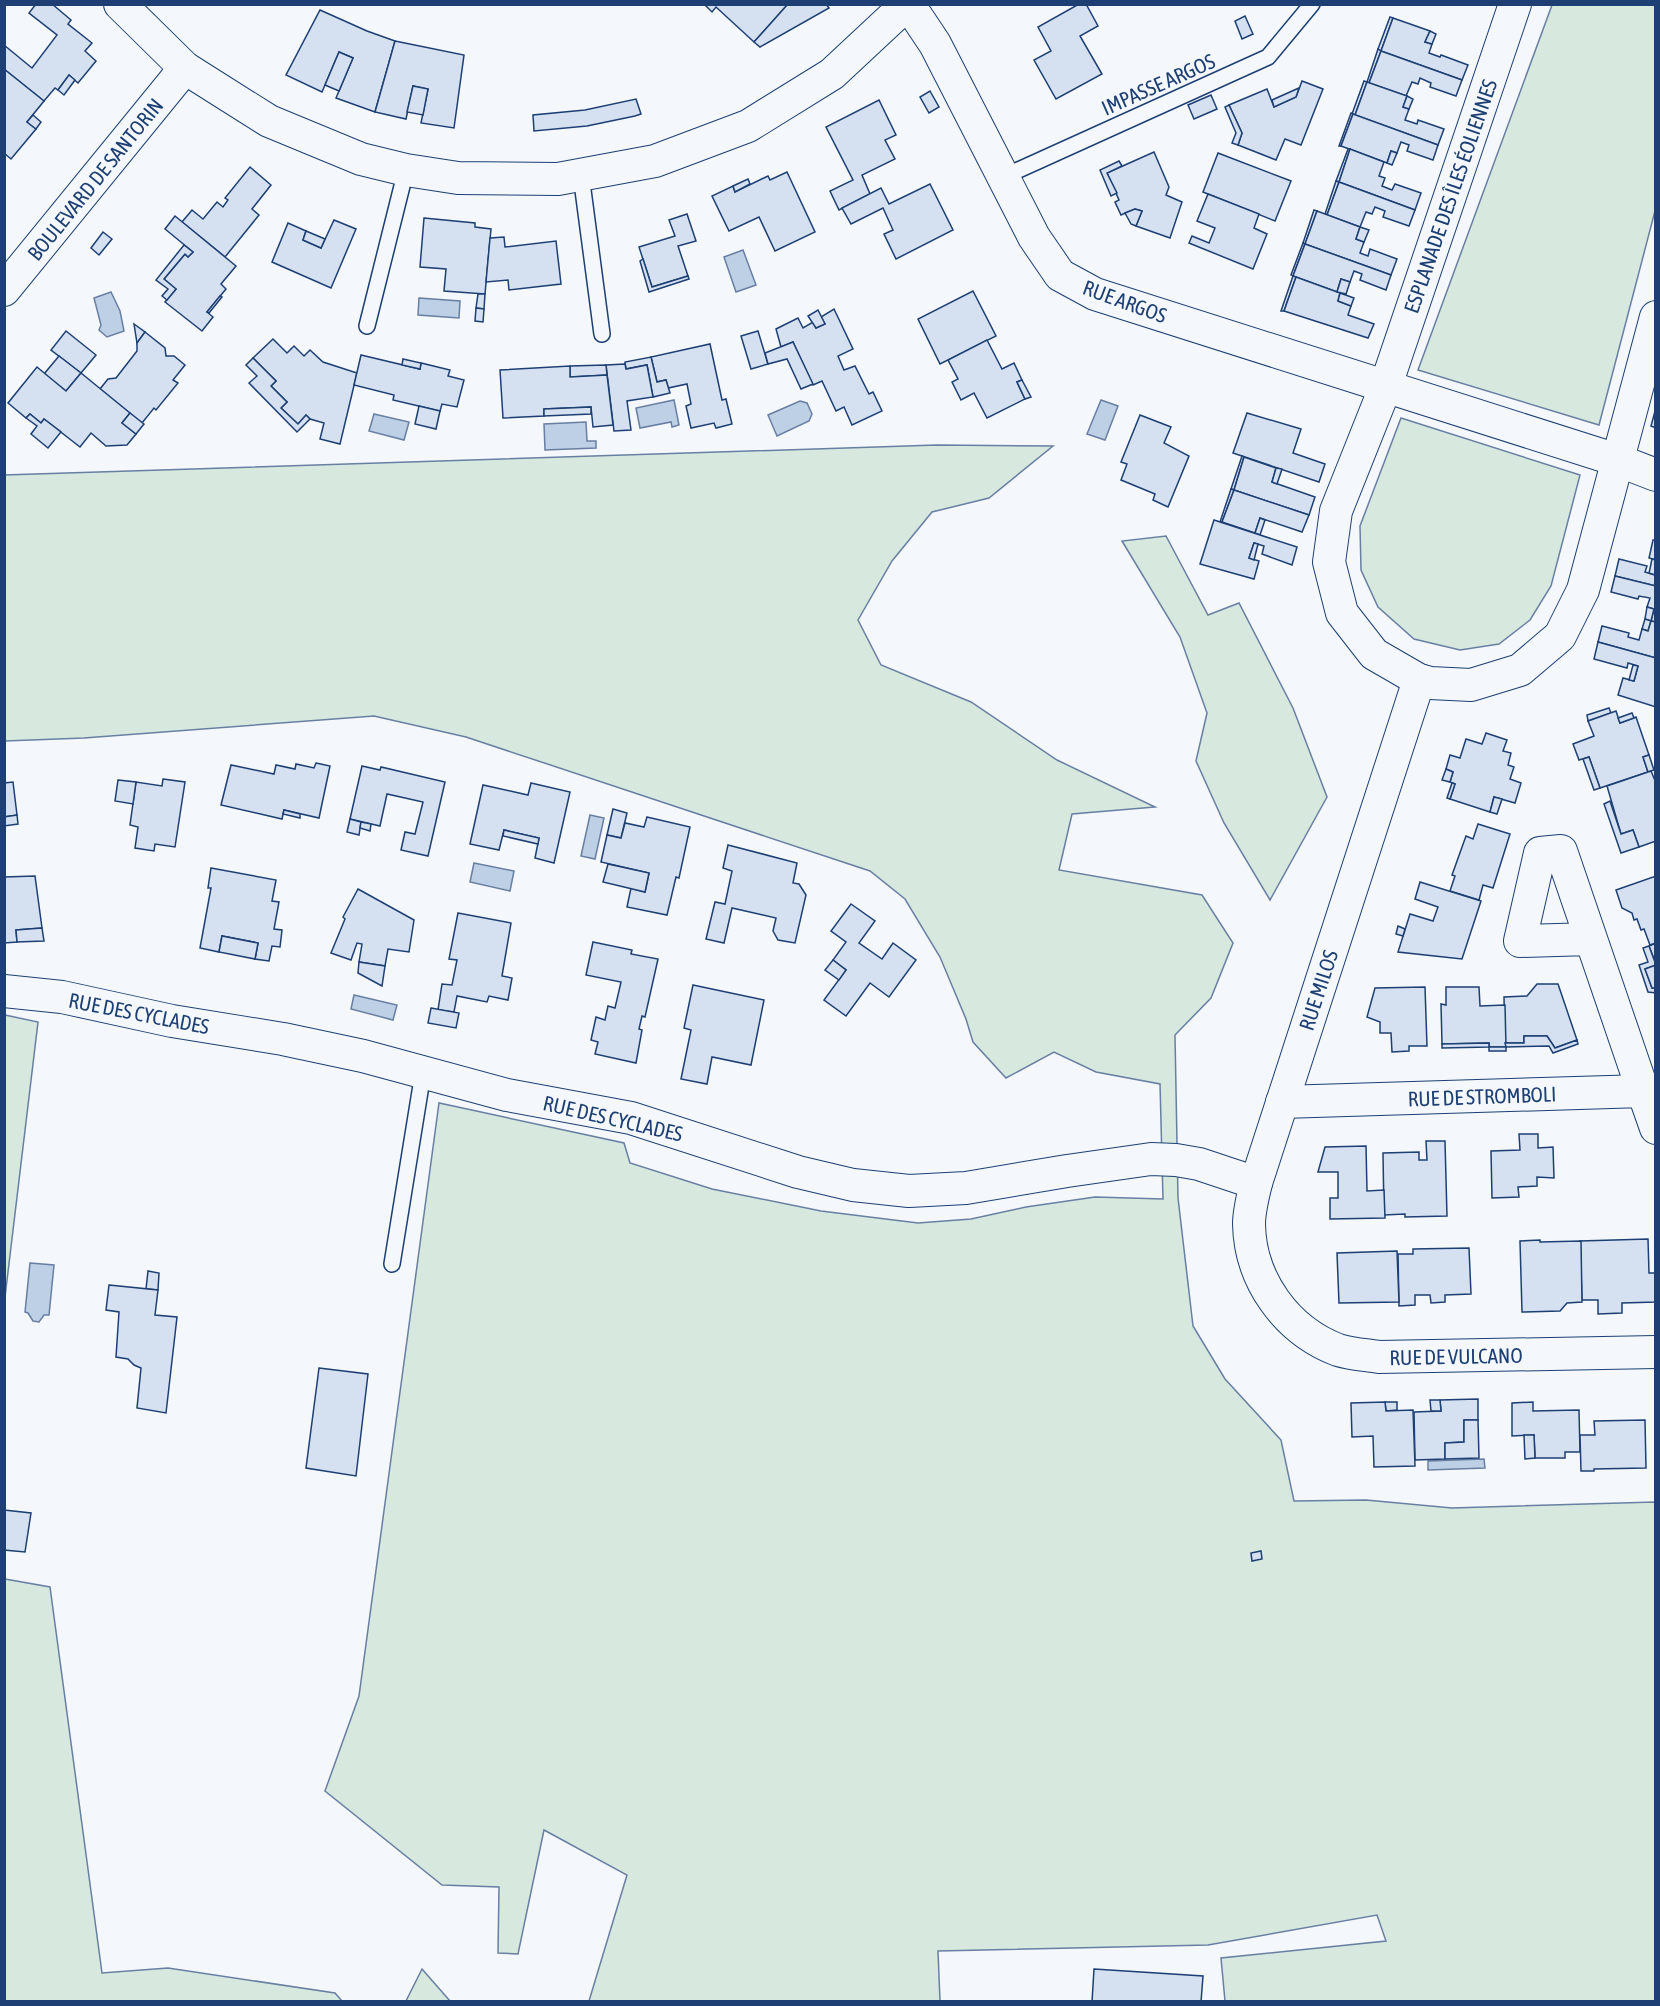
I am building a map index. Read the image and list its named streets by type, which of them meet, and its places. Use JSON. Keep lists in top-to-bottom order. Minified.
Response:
{"streets":{"street":["BOULEVARD DE SANTORIN","ESPLANADE DES ÎLES ÉOLIENNES","RUE ARGOS","RUE MILOS","RUE DES CYCLADES","RUE DE STROMBOLI","RUE DE VULCANO"],"lane":["IMPASSE ARGOS"]},"crossings":[["IMPASSE ARGOS","RUE ARGOS"],["ESPLANADE DES ÎLES ÉOLIENNES","RUE ARGOS"],["ESPLANADE DES ÎLES ÉOLIENNES","RUE MILOS"],["RUE MILOS","RUE DES CYCLADES"],["RUE MILOS","RUE DE STROMBOLI"],["RUE MILOS","RUE DE VULCANO"]]}
